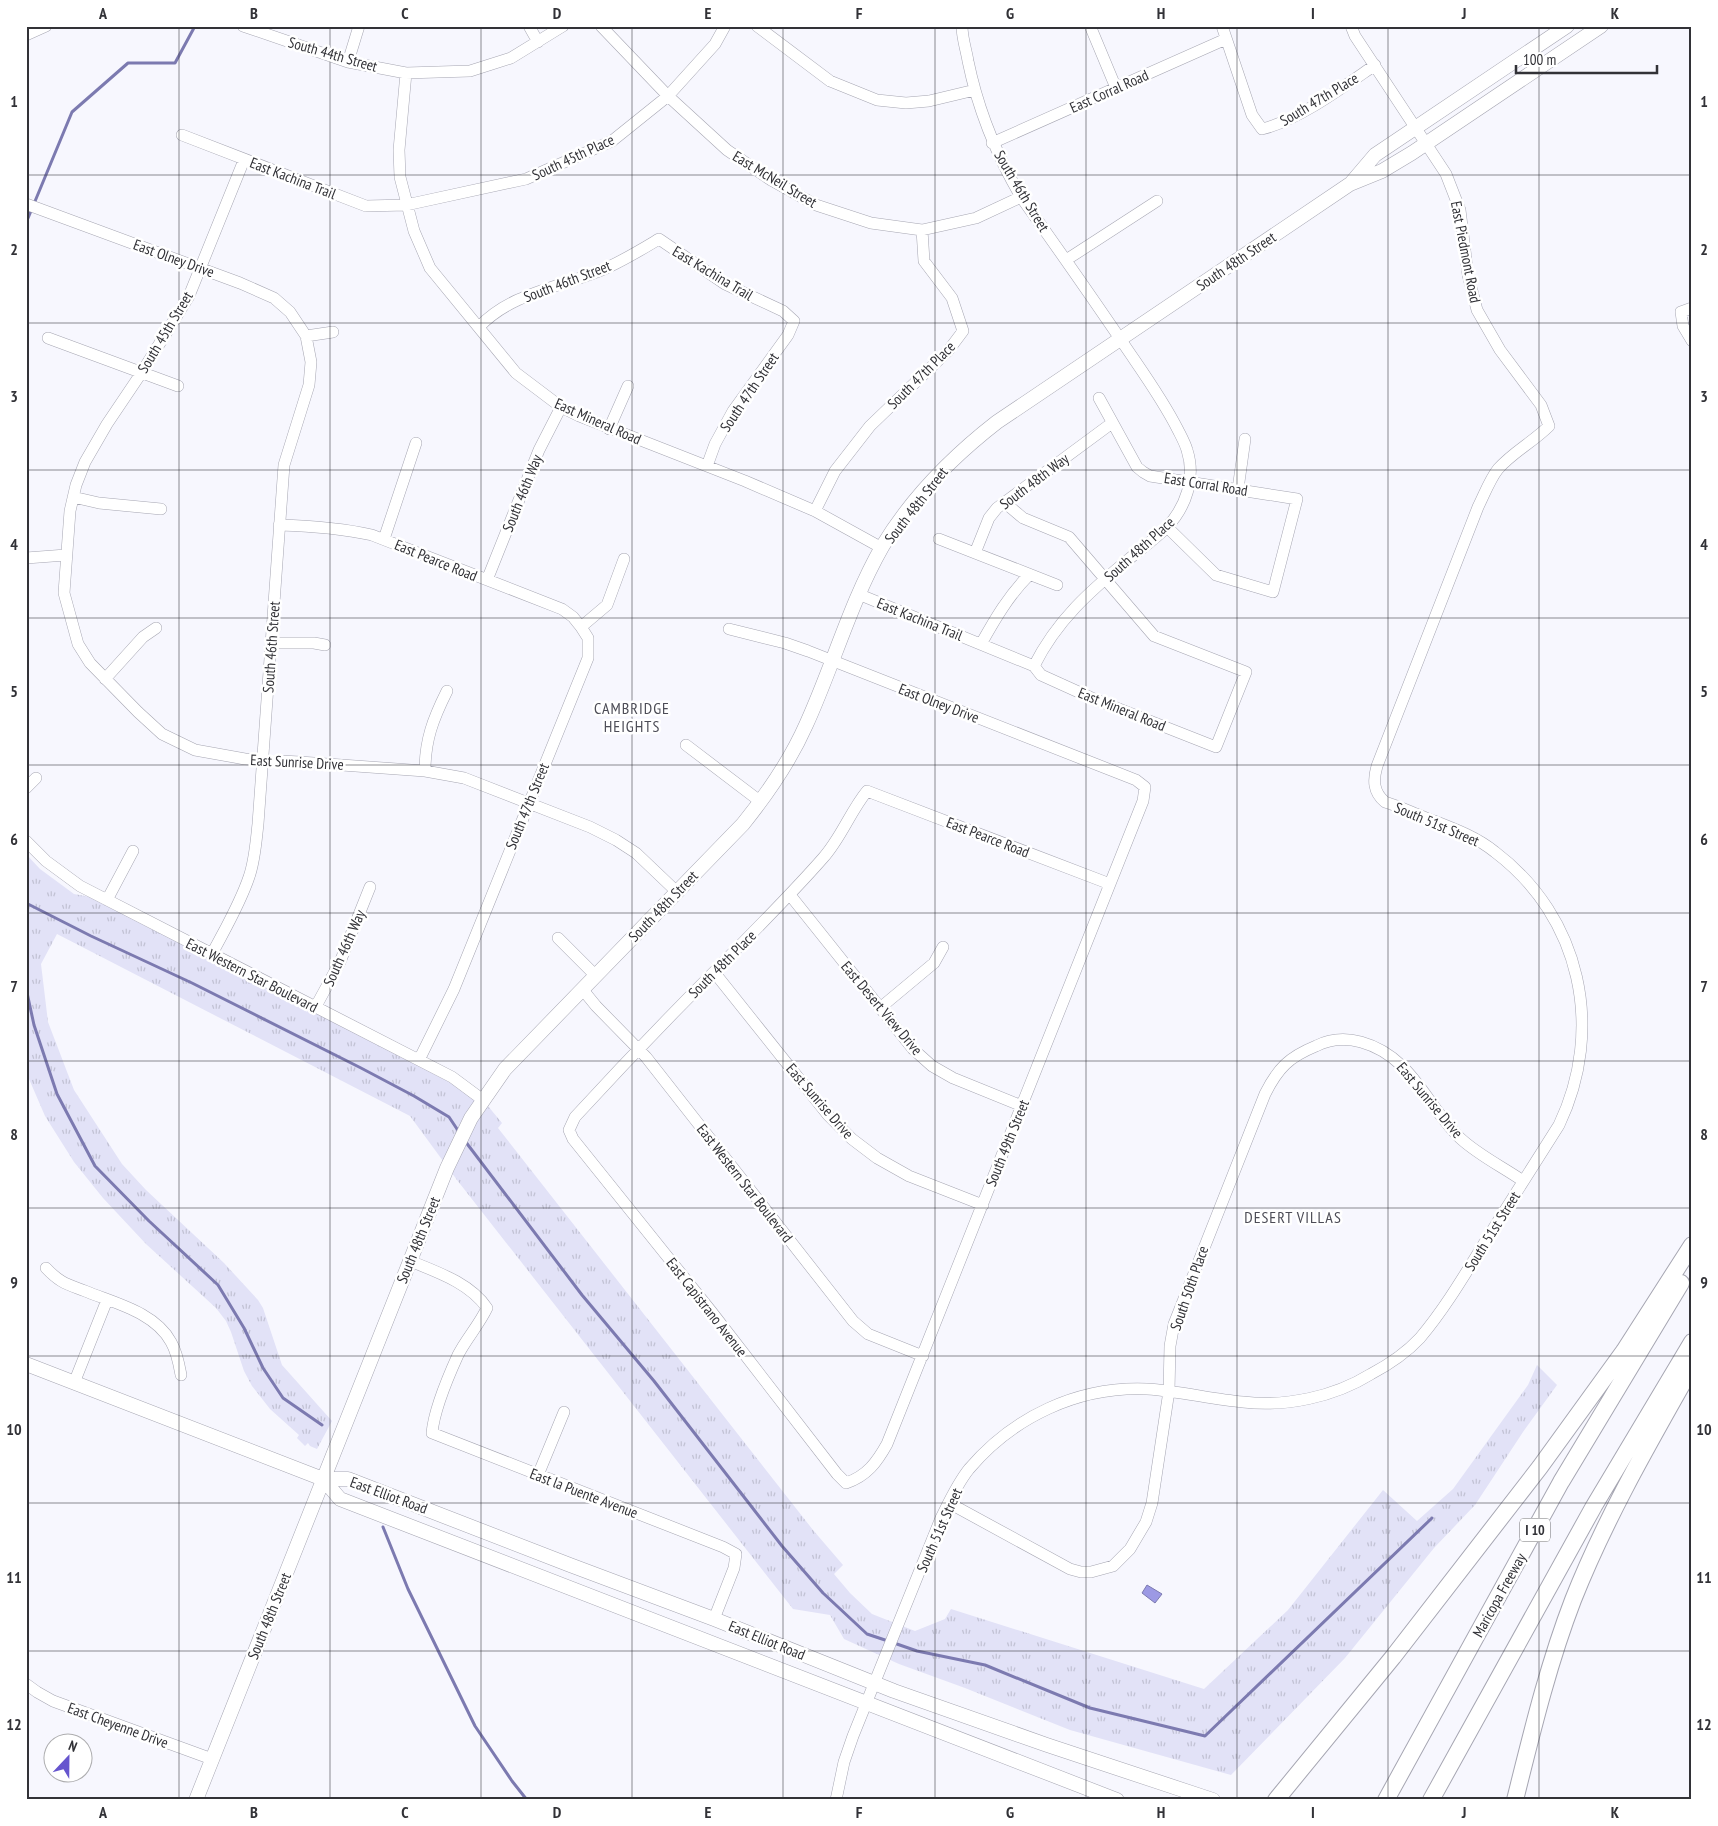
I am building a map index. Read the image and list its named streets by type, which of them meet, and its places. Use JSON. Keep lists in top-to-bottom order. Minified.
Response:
{"streets":{"highway":["I 10","Maricopa Freeway"],"main road":["South 48th Street","East Elliot Road"],"street":["South 44th Street","East Corral Road","South 47th Place","South 45th Place","East Kachina Trail","East McNeil Street","South 46th Street","East Piedmont Road","East Olney Drive","South 45th Street","South 47th Street","East Mineral Road","South 48th Way","South 46th Way","South 48th Place","East Pearce Road","East Sunrise Drive","South 51st Street","East Western Star Boulevard","East Desert View Drive","South 49th Street","South 50th Place","East Capistrano Avenue","East la Puente Avenue","East Cheyenne Drive"]},"crossings":[["South 44th Street","East Mineral Road"],["East Corral Road","South 47th Place"],["East Corral Road","South 46th Street"],["East Corral Road","South 48th Way"],["East Corral Road","South 48th Place"],["South 47th Place","East McNeil Street"],["South 47th Place","East Piedmont Road"],["South 47th Place","East Mineral Road"],["South 45th Place","East Kachina Trail"],["South 45th Place","East McNeil Street"],["South 45th Place","East Mineral Road"],["East Kachina Trail","South 46th Street"],["East Kachina Trail","South 48th Street"],["East Kachina Trail","South 45th Street"],["East Kachina Trail","South 47th Street"],["East Kachina Trail","East Mineral Road"],["East Kachina Trail","South 48th Place"],["East McNeil Street","South 46th Street"],["South 46th Street","East Olney Drive"],["South 46th Street","South 48th Street"],["South 46th Street","East Mineral Road"],["South 46th Street","South 48th Place"],["South 46th Street","East Pearce Road"],["South 46th Street","East Sunrise Drive"],["South 46th Street","East Western Star Boulevard"],["East Piedmont Road","South 48th Street"],["East Piedmont Road","South 51st Street"],["East Olney Drive","South 48th Street"],["East Olney Drive","South 45th Street"],["East Olney Drive","South 49th Street"],["South 48th Street","East Mineral Road"],["South 48th Street","South 48th Place"],["South 48th Street","East Sunrise Drive"],["South 48th Street","East Western Star Boulevard"],["South 48th Street","East la Puente Avenue"],["South 48th Street","East Elliot Road"],["South 48th Street","East Cheyenne Drive"],["South 45th Street","East Sunrise Drive"],["South 47th Street","East Mineral Road"],["South 47th Street","East Pearce Road"],["South 47th Street","East Sunrise Drive"],["South 47th Street","East Western Star Boulevard"],["East Mineral Road","South 46th Way"],["East Mineral Road","South 48th Place"],["South 46th Way","East Pearce Road"],["South 46th Way","East Western Star Boulevard"],["South 48th Place","East Pearce Road"],["South 48th Place","East Sunrise Drive"],["South 48th Place","East Western Star Boulevard"],["South 48th Place","East Desert View Drive"],["South 48th Place","East Capistrano Avenue"],["East Pearce Road","South 49th Street"],["East Sunrise Drive","South 51st Street"],["East Sunrise Drive","South 49th Street"],["East Sunrise Drive","South 50th Place"],["South 51st Street","South 50th Place"],["South 51st Street","East Elliot Road"],["East Western Star Boulevard","South 49th Street"],["East Desert View Drive","South 49th Street"],["South 49th Street","East Capistrano Avenue"],["East la Puente Avenue","East Elliot Road"]],"districts":["CAMBRIDGE HEIGHTS","DESERT VILLAS"],"scale_bar":"100 m","north":"top","grid":{"columns":["A","B","C","D","E","F","G","H","I","J","K"],"rows":["1","2","3","4","5","6","7","8","9","10","11","12"]}}
